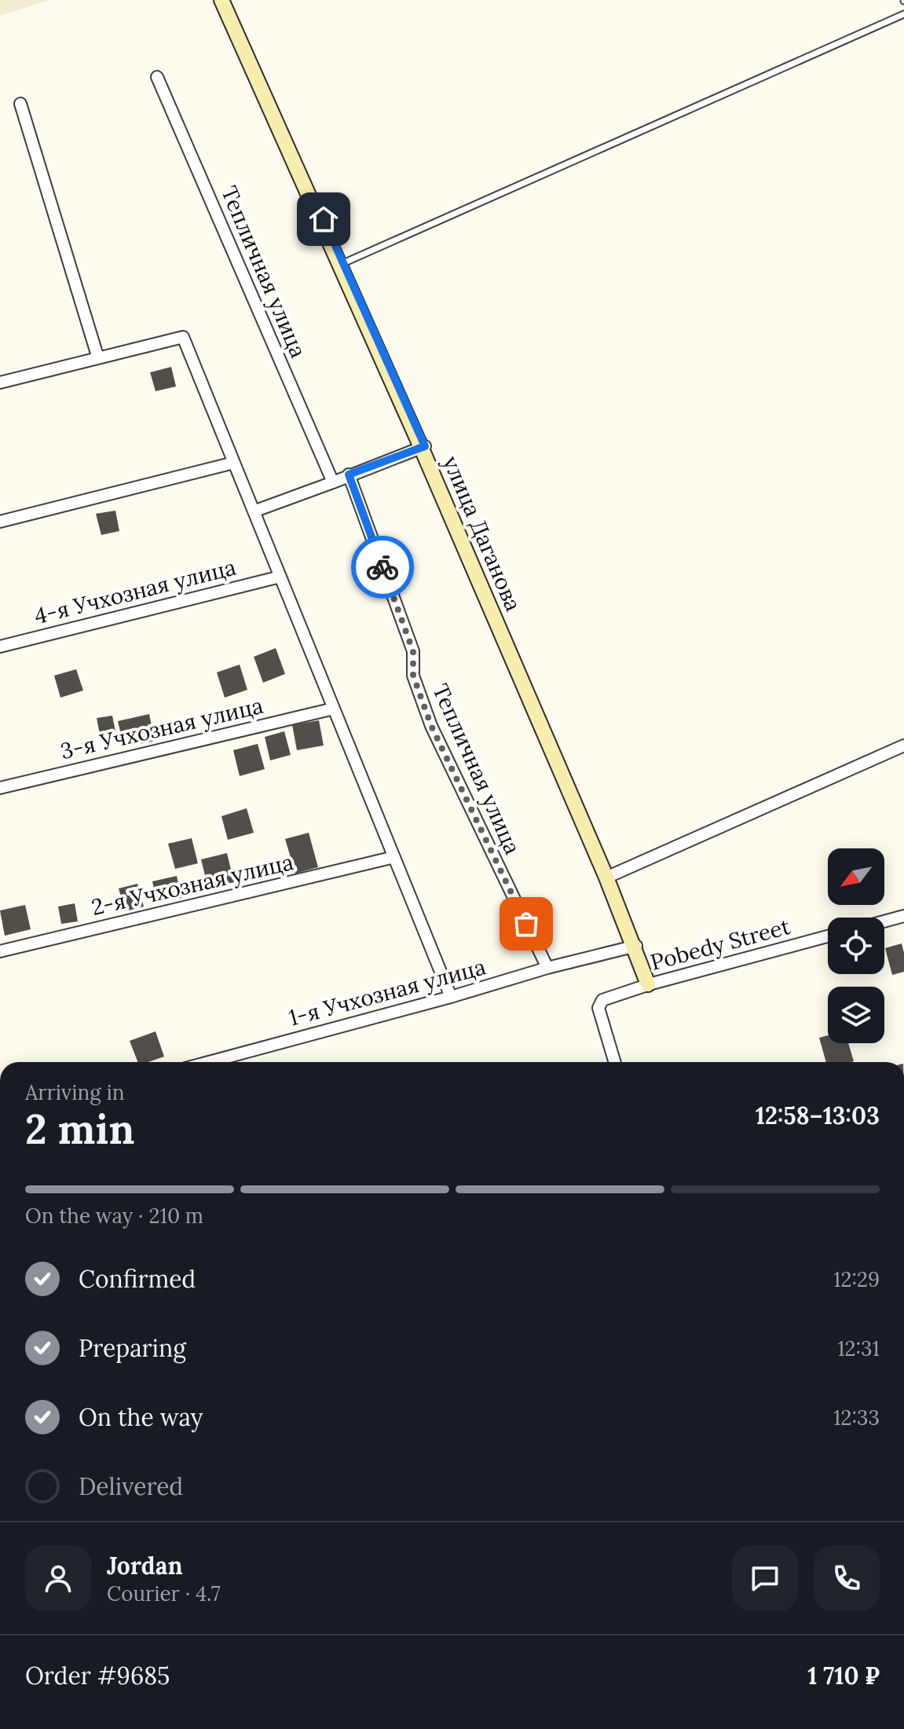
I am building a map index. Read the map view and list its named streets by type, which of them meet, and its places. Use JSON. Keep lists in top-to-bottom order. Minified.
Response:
{"streets":{"main road":["улица Даганова"],"street":["Тепличная улица","4-я Учхозная улица","3-я Учхозная улица","2-я Учхозная улица","Pobedy Street","1-я Учхозная улица"]},"crossings":[["Тепличная улица","1-я Учхозная улица"],["улица Даганова","Pobedy Street"],["улица Даганова","1-я Учхозная улица"]],"north":"bottom left","page":{"heading":["2 min","Arriving in","12:58–13:03"],"panel":["Jordan","Courier · 4.7","Order #9685","1 710 ₽"],"bar":"On the way · 210 m","list":[["Confirmed","12:29"],["Preparing","12:31"],["On the way","12:33"],"Delivered"]}}
